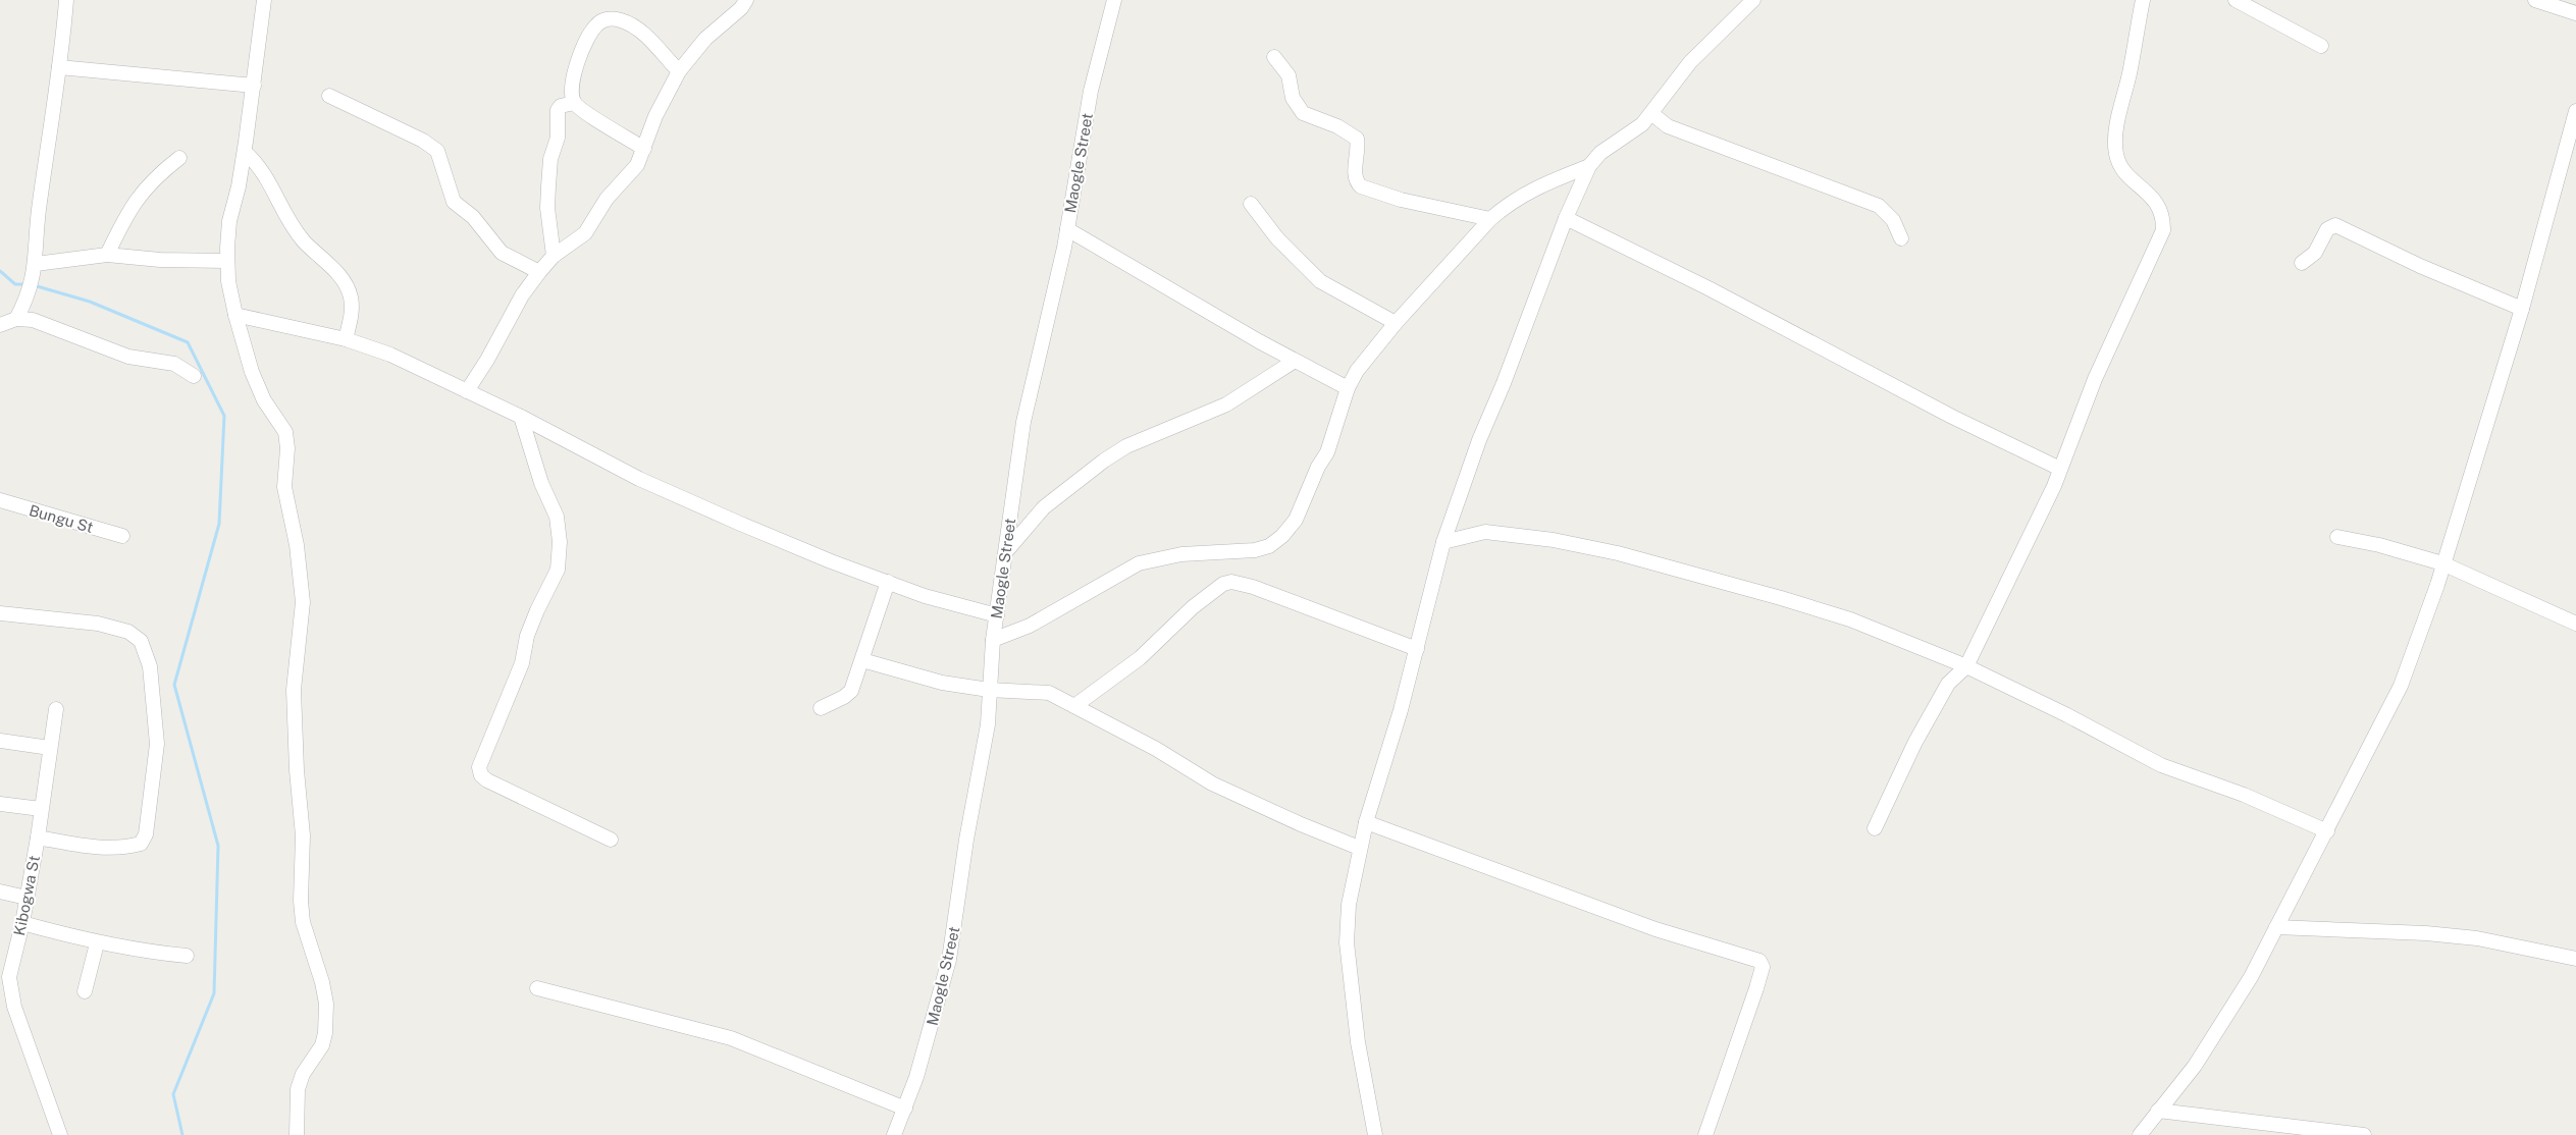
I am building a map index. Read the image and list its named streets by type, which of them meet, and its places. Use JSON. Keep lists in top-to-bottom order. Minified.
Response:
{"streets":{"street":["Maogle Street","Bungu St","Kibogwa St"]}}
